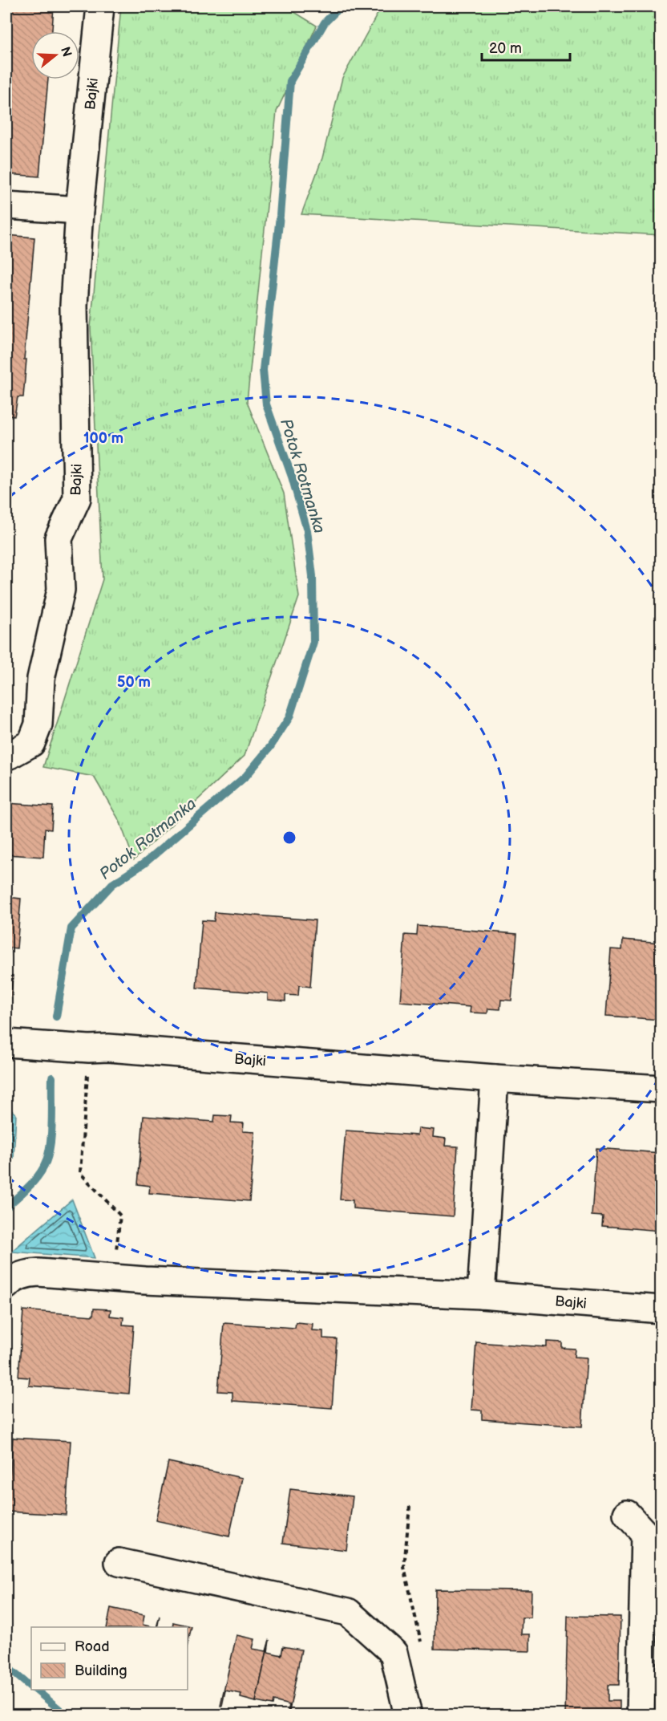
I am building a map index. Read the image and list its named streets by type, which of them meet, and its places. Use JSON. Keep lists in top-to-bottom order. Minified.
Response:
{"streets":{"street":["Bajki"]},"water":["Potok Rotmanka"],"legend":["Road","Building"],"scale_bar":"20 m","north":"right","rings":["100 m","50 m"]}
